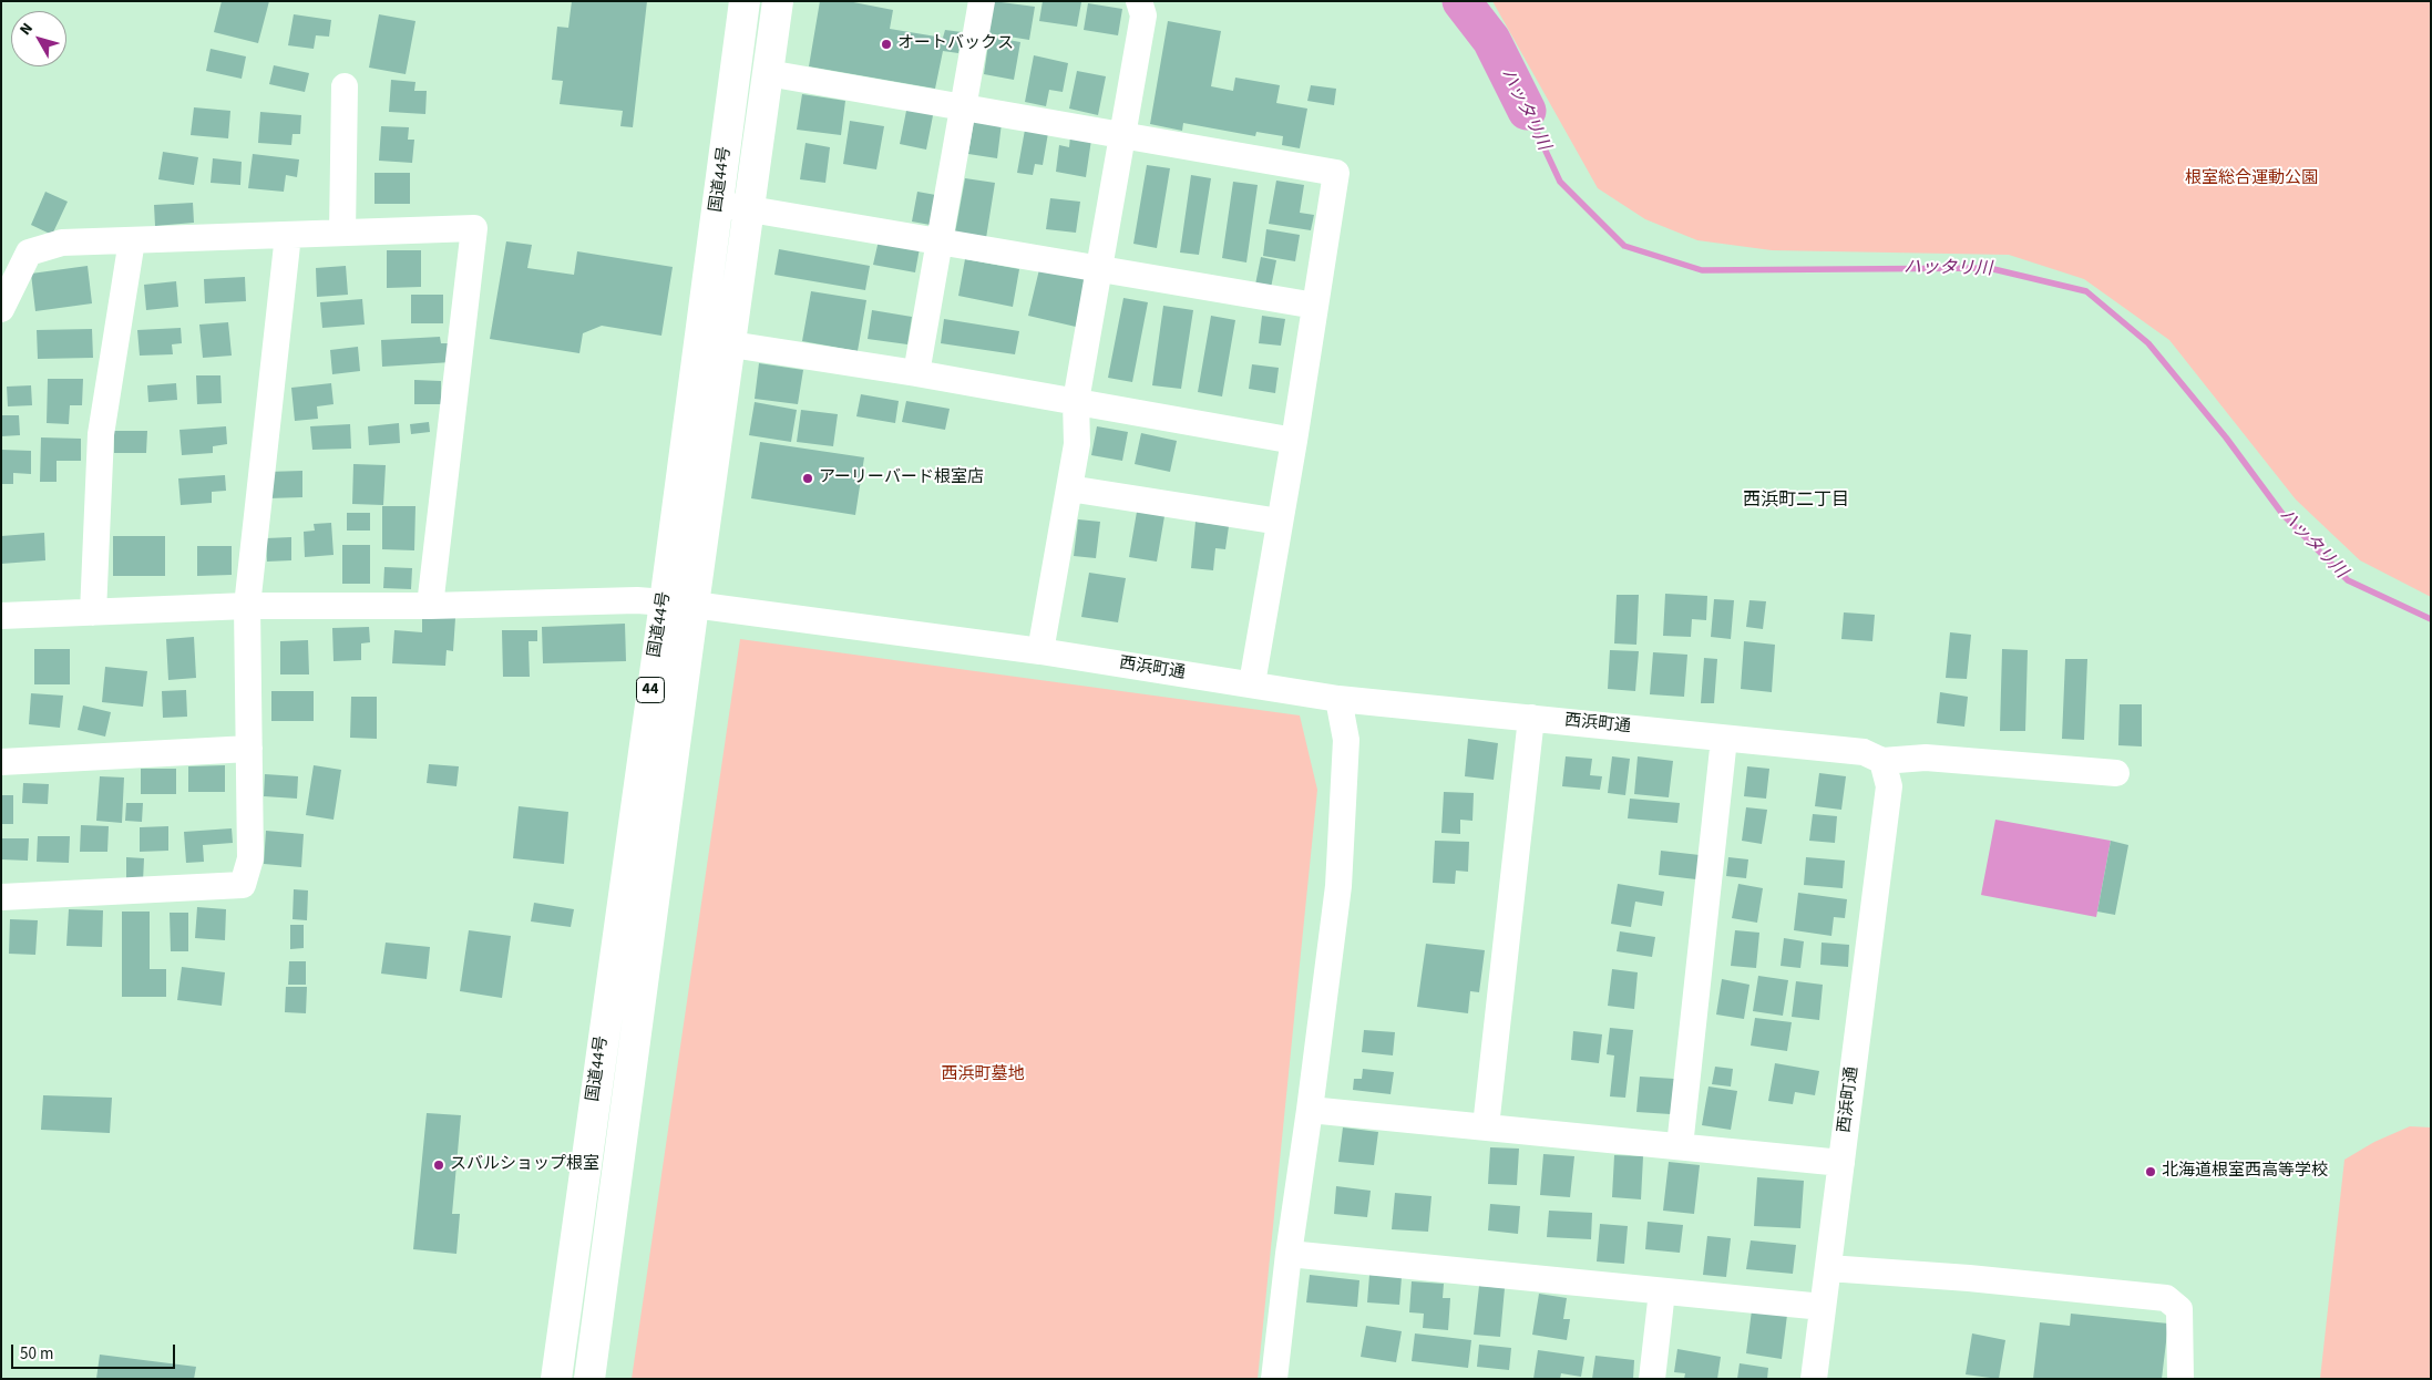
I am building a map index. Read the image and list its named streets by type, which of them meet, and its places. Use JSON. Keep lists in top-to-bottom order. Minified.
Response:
{"streets":{"highway":["国道44号","44"],"street":["西浜町通"]},"crossings":[["国道44号","西浜町通"]],"districts":["西浜町二丁目"],"water":["ハッタリ川"],"parks":["根室総合運動公園","西浜町墓地"],"places":["オートバックス","アーリーバード根室店","スバルショップ根室","北海道根室西高等学校"],"scale_bar":"50 m","north":"top left"}
